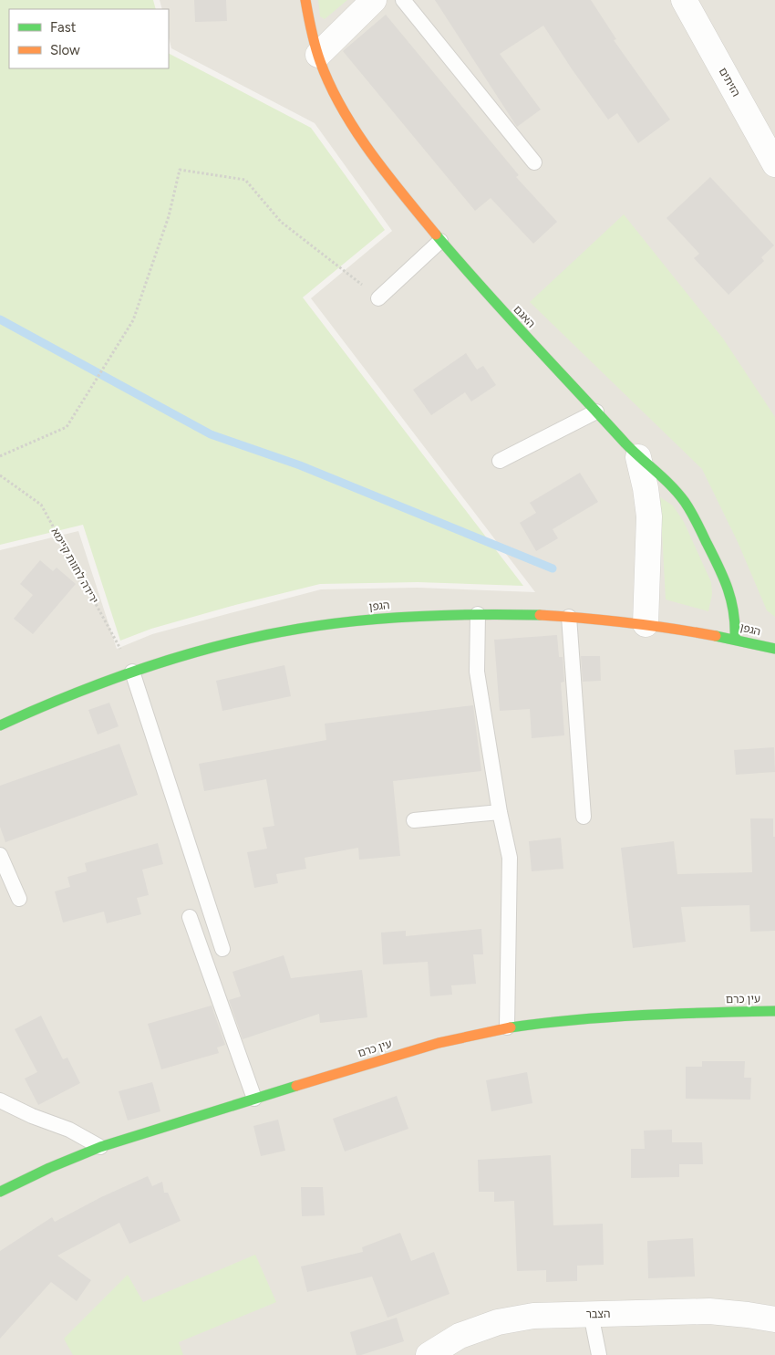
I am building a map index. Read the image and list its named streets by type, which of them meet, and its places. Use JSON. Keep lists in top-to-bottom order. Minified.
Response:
{"streets":{"street":["הזיתים","האגם","הגפן","עין כרם","הצבר"],"path":["ירידה לחוות קיימא"]},"crossings":[["האגם","הגפן"],["ירידה לחוות קיימא","הגפן"]],"legend":["Fast","Slow"]}
